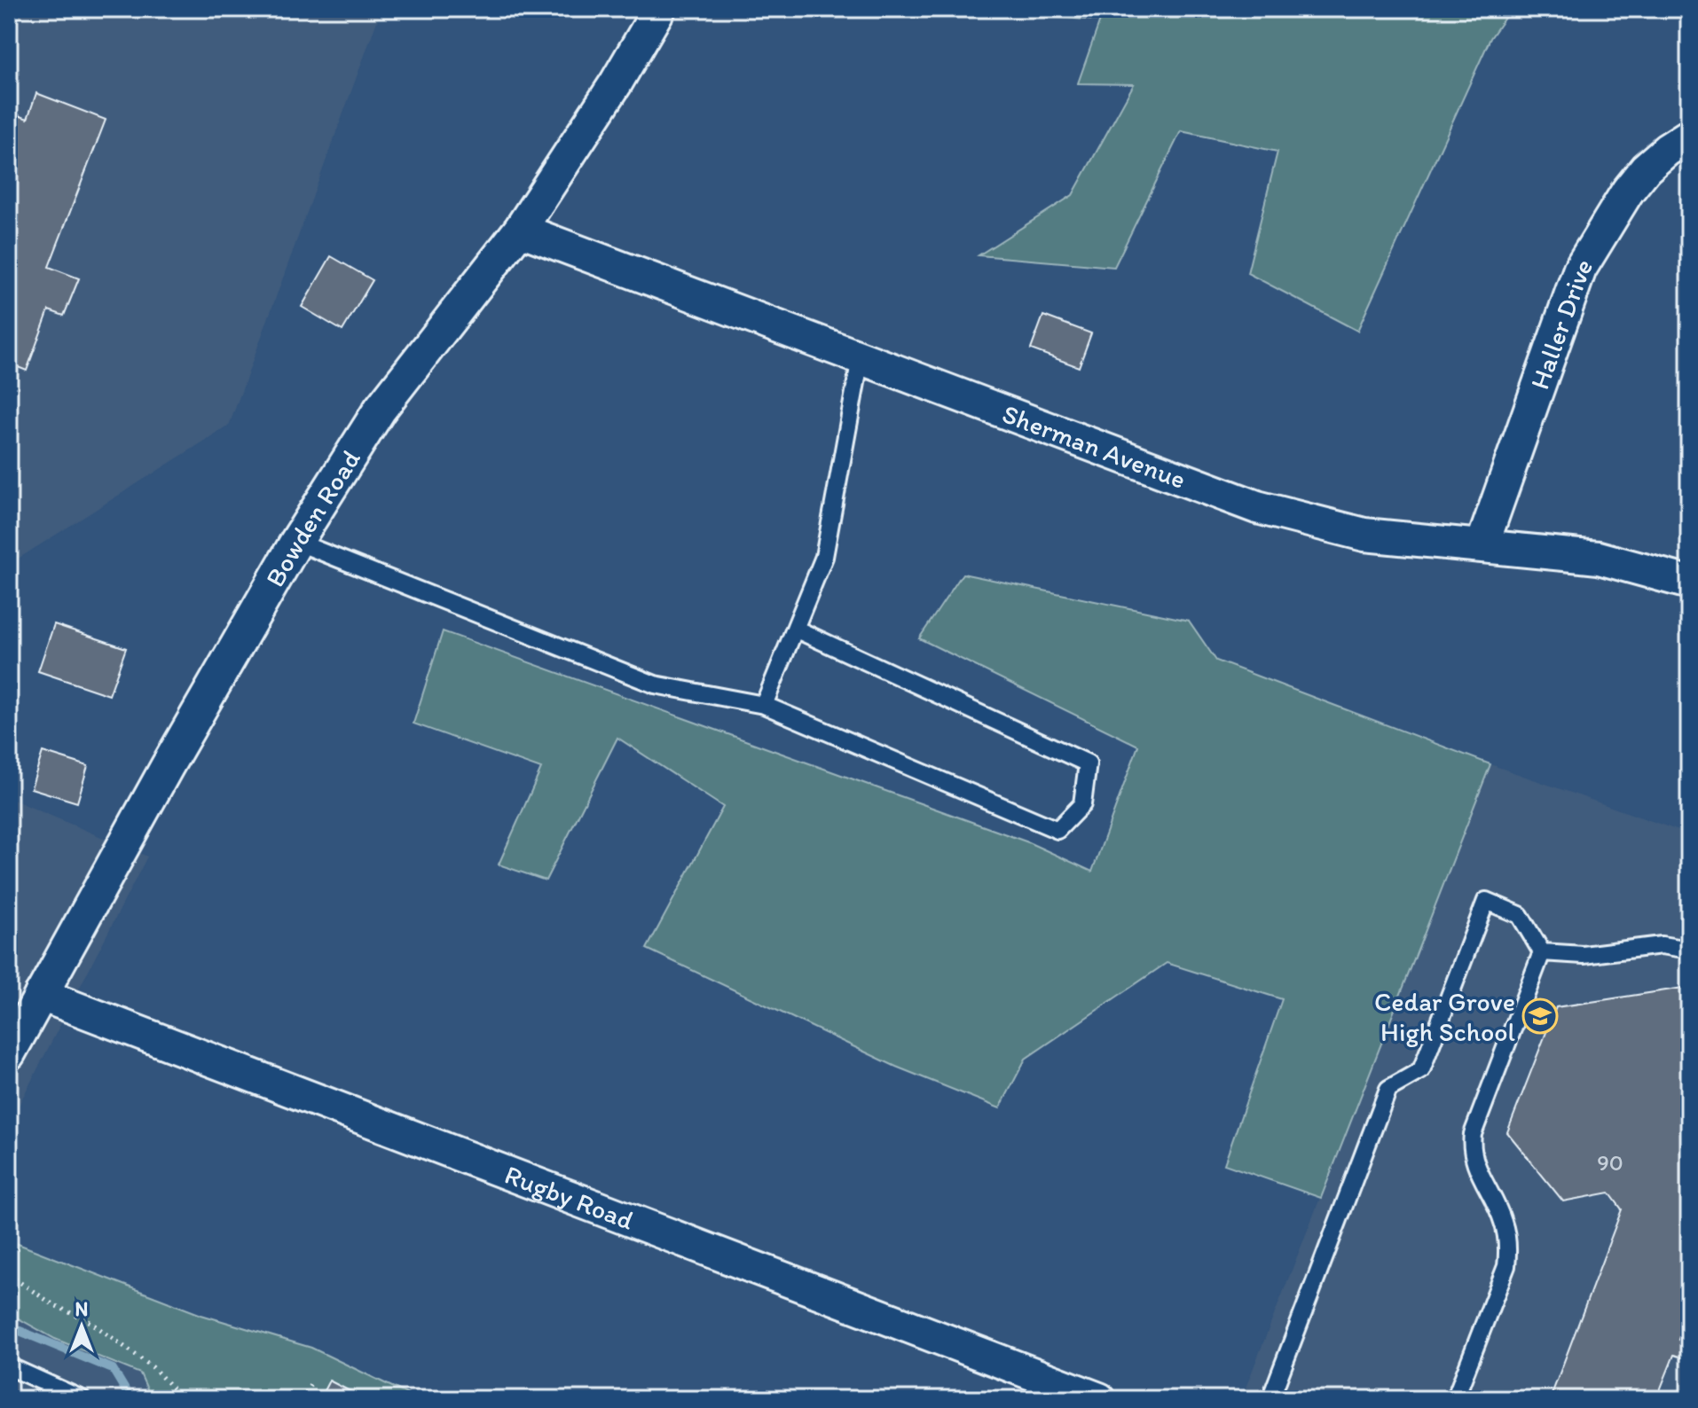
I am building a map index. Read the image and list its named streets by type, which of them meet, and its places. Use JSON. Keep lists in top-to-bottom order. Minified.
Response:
{"streets":{"street":["Haller Drive","Sherman Avenue","Bowden Road","Rugby Road"]},"crossings":[["Haller Drive","Sherman Avenue"],["Sherman Avenue","Bowden Road"],["Bowden Road","Rugby Road"]],"places":{"school or university":["Cedar Grove High School"]},"house_numbers":["90"],"north":"top"}
